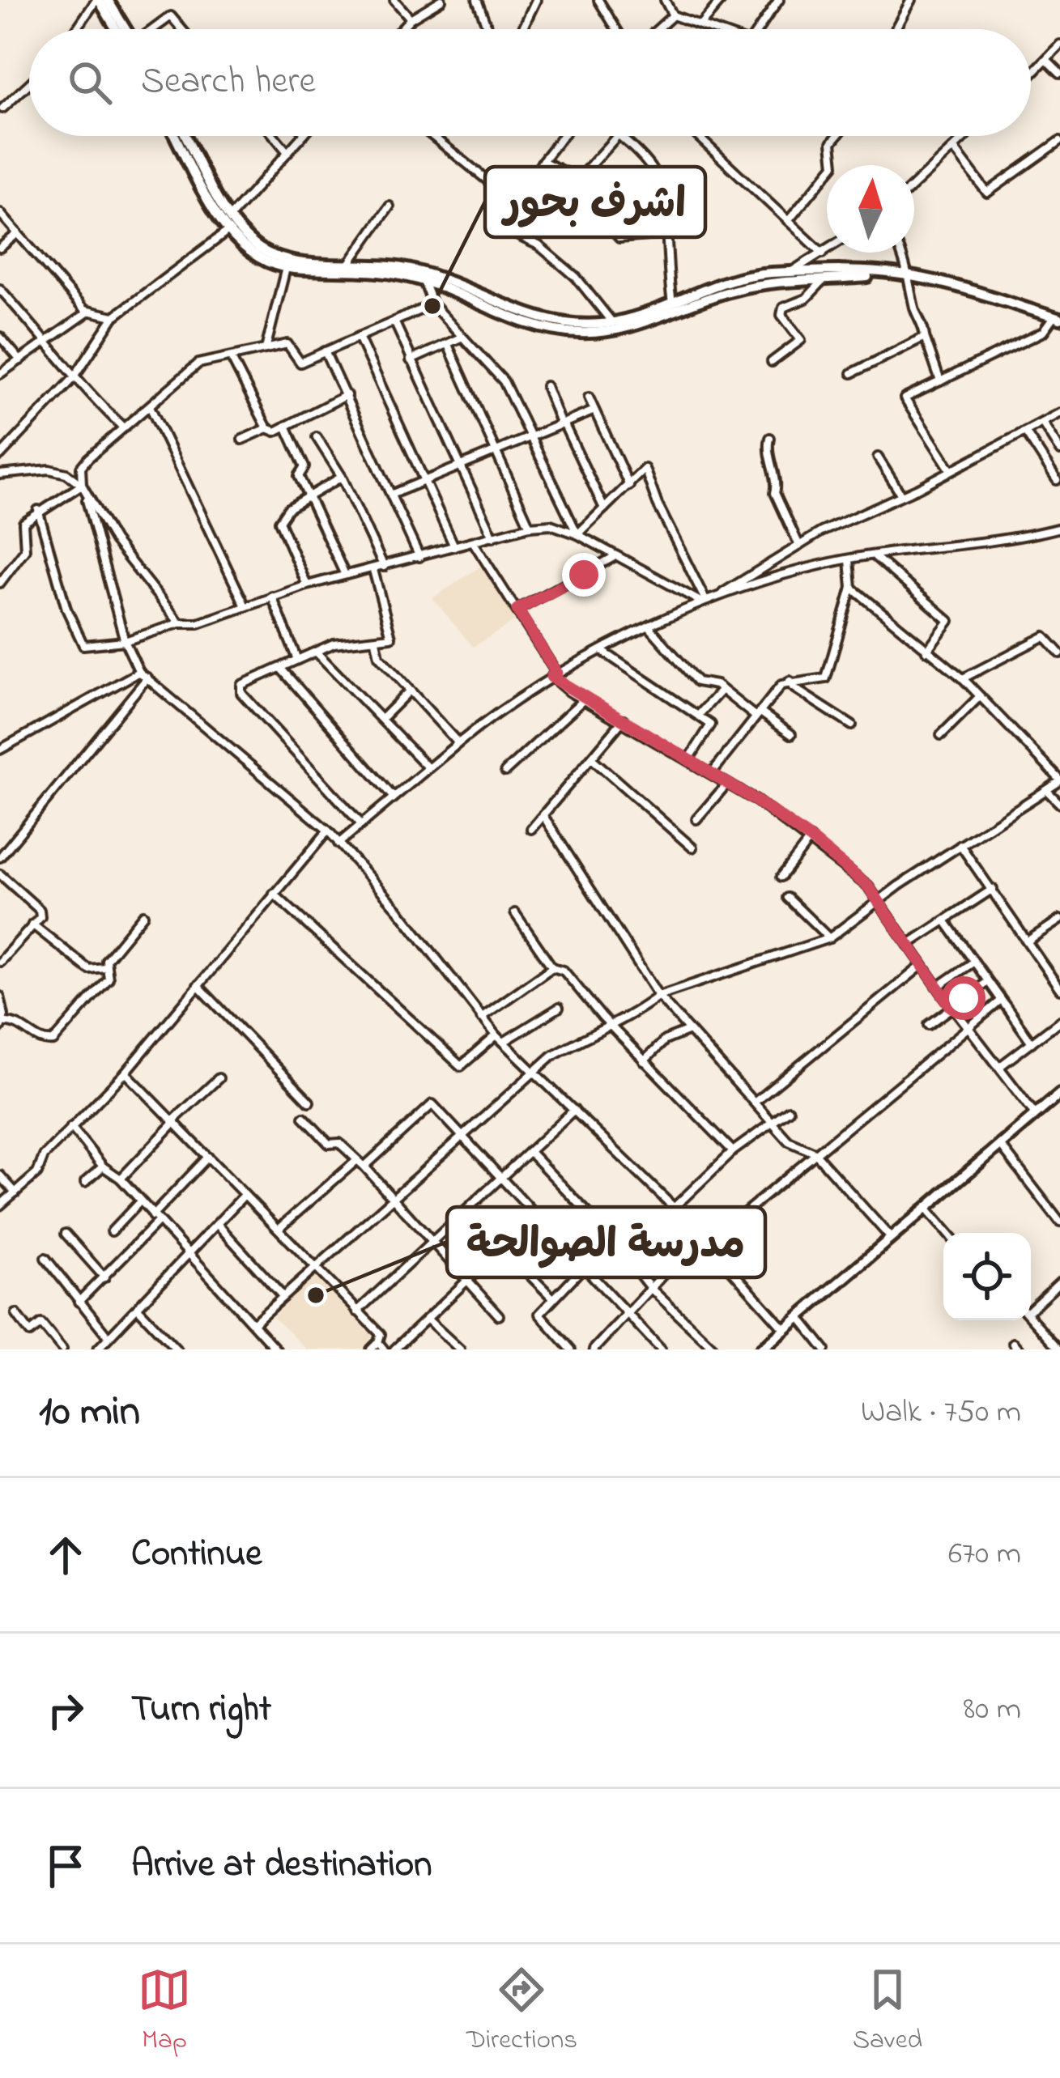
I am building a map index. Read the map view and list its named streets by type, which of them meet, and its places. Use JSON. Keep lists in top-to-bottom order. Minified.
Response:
{"places":["اشرف بحور","مدرسة الصوالحة"],"north":"top","page":{"search":"Search here","heading":["10 min","Walk · 750 m"],"list":[["Continue","670 m"],["Turn right","80 m"],"Arrive at destination"],"nav":["Map","Directions","Saved"]}}
